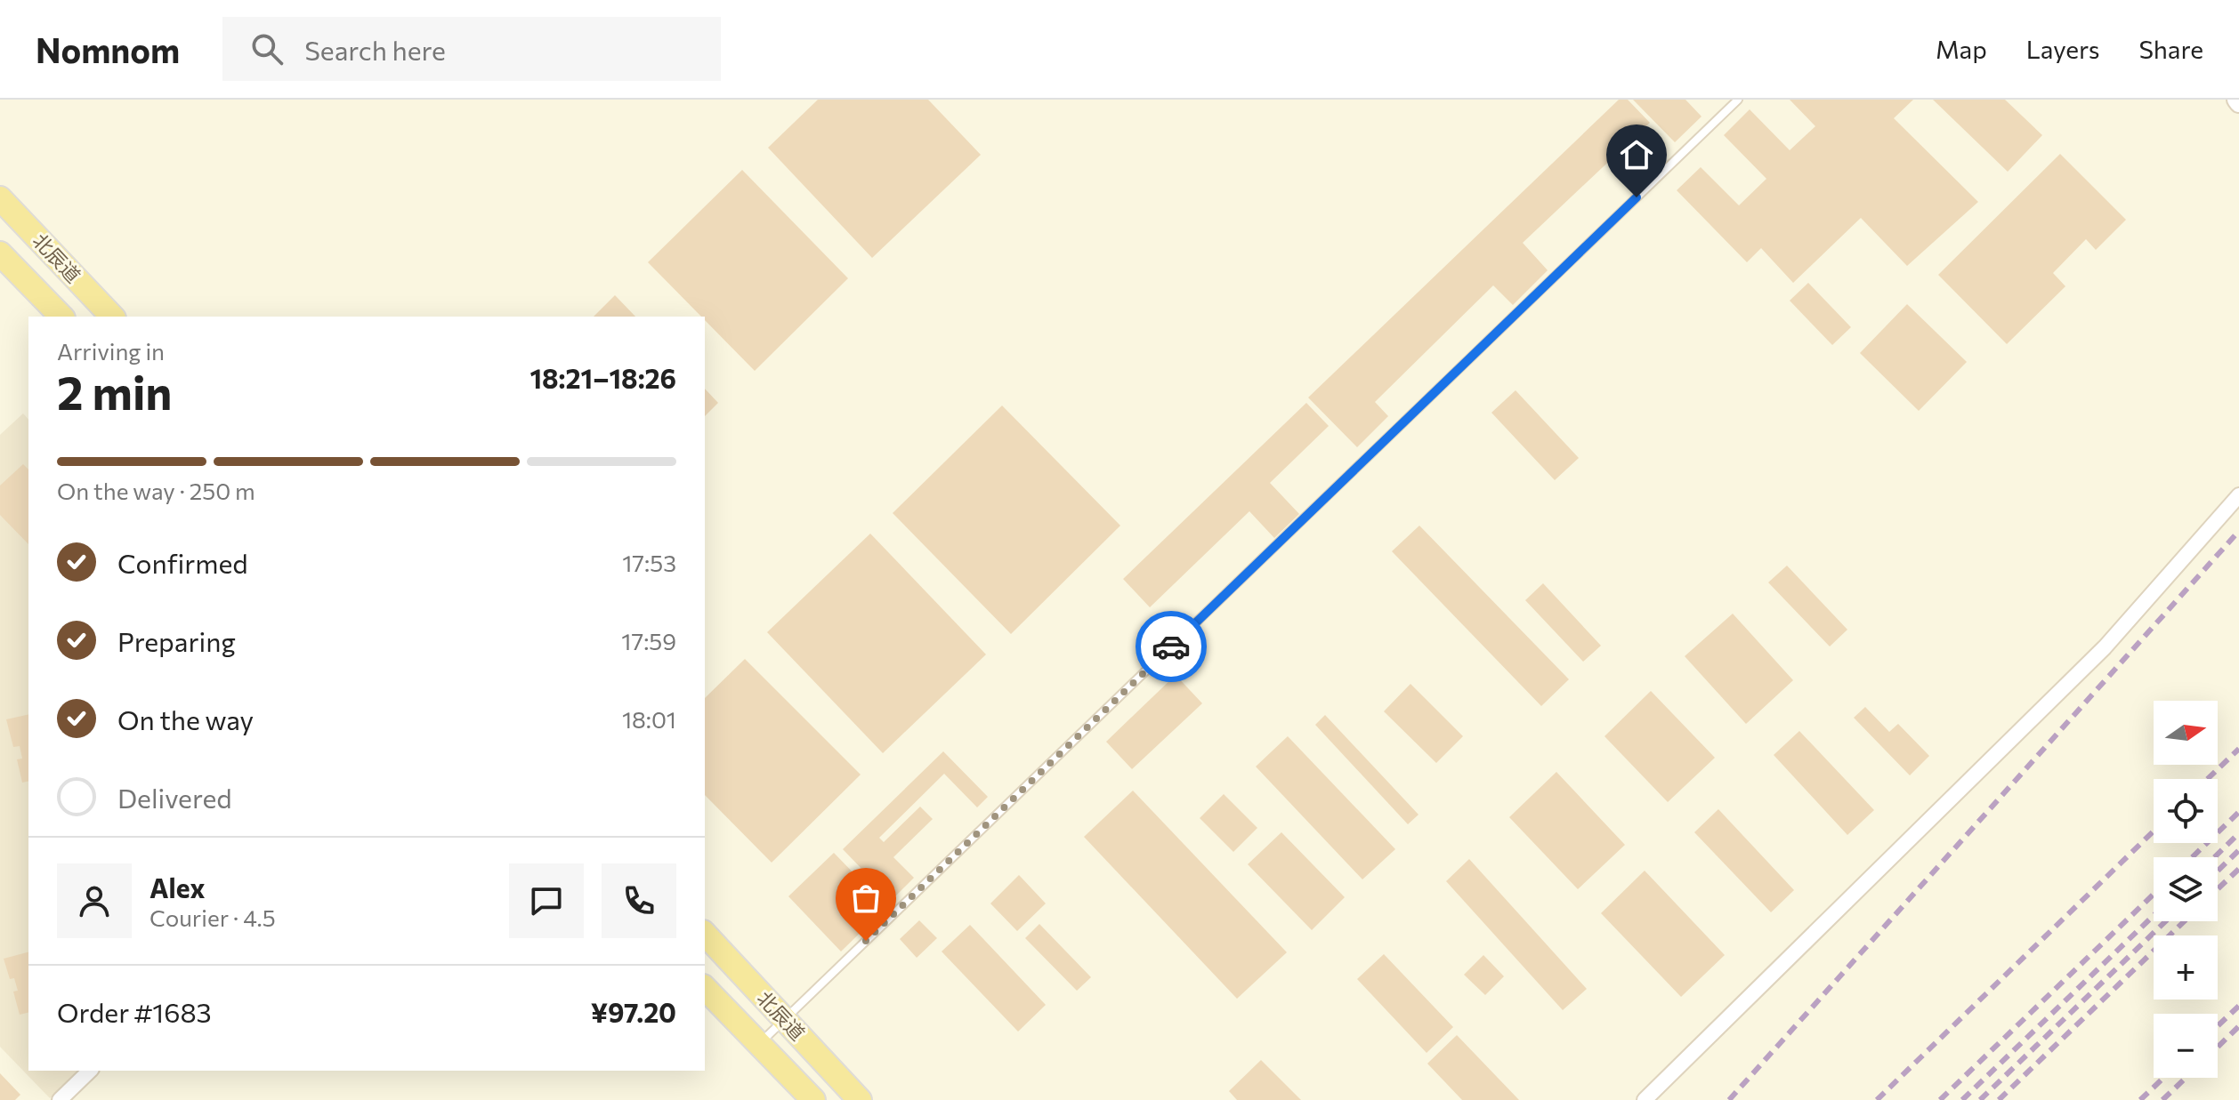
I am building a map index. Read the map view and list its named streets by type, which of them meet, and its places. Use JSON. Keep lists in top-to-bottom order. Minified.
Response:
{"streets":{"main road":["北辰道"]},"north":"right","page":{"header":"Nomnom","search":"Search here","nav":["Map","Layers","Share"],"heading":["2 min","Arriving in","18:21–18:26"],"panel":["Alex","Courier · 4.5","Order #1683","¥97.20"],"bar":"On the way · 250 m","list":[["Confirmed","17:53"],["Preparing","17:59"],["On the way","18:01"],"Delivered"],"map_buttons":["+","−"]}}
